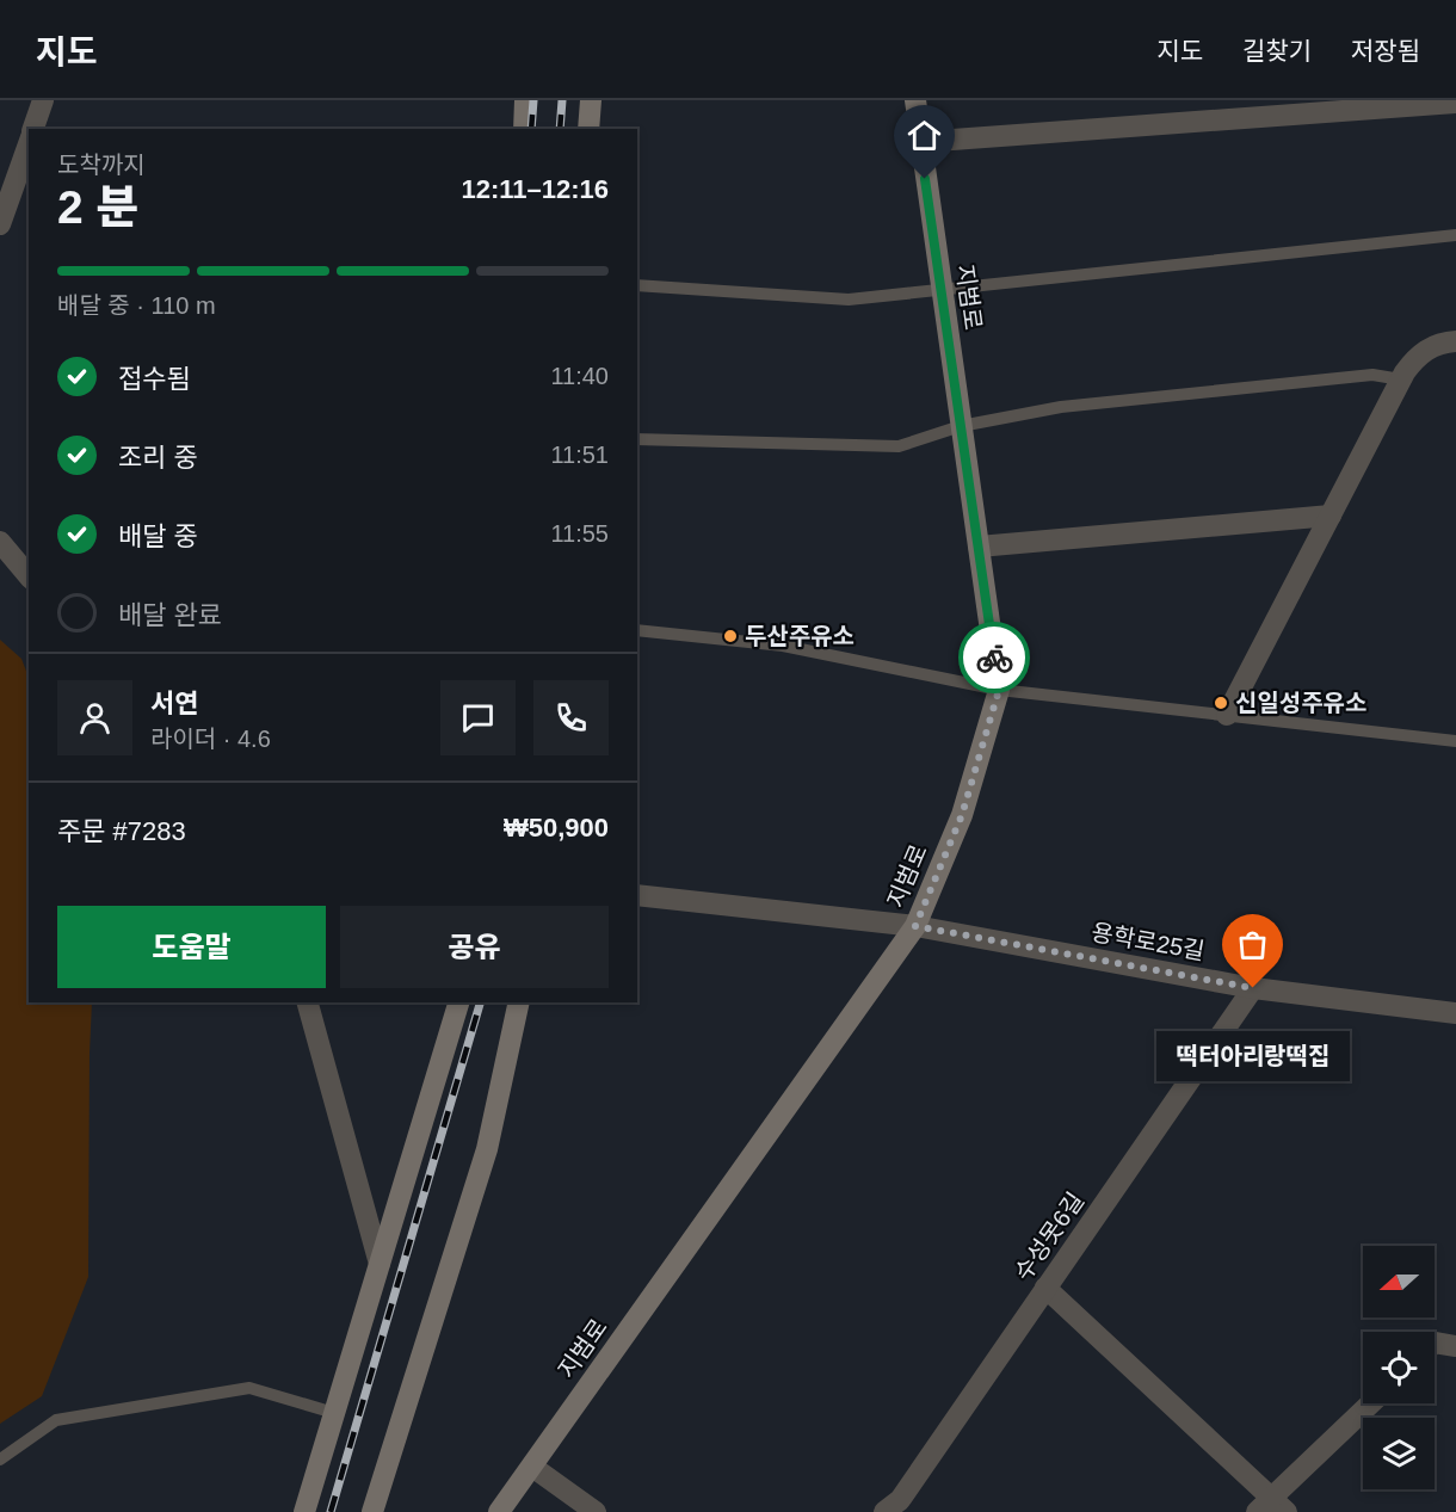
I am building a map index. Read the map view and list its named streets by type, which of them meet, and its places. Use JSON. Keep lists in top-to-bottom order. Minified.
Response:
{"streets":{"main road":["지범로"],"street":["용학로25길","수성못6길"]},"crossings":[["지범로","용학로25길"],["용학로25길","수성못6길"]],"places":["두산주유소","신일성주유소","떡터아리랑떡집"],"north":"left","page":{"header":"지도","nav":["지도","길찾기","저장됨"],"heading":["2 분","도착까지","12:11–12:16"],"panel":["서연","라이더 · 4.6","주문 #7283","₩50,900"],"bar":"배달 중 · 110 m","list":[["접수됨","11:40"],["조리 중","11:51"],["배달 중","11:55"],"배달 완료"],"buttons":["도움말","공유"],"bubble":"떡터아리랑떡집"}}
